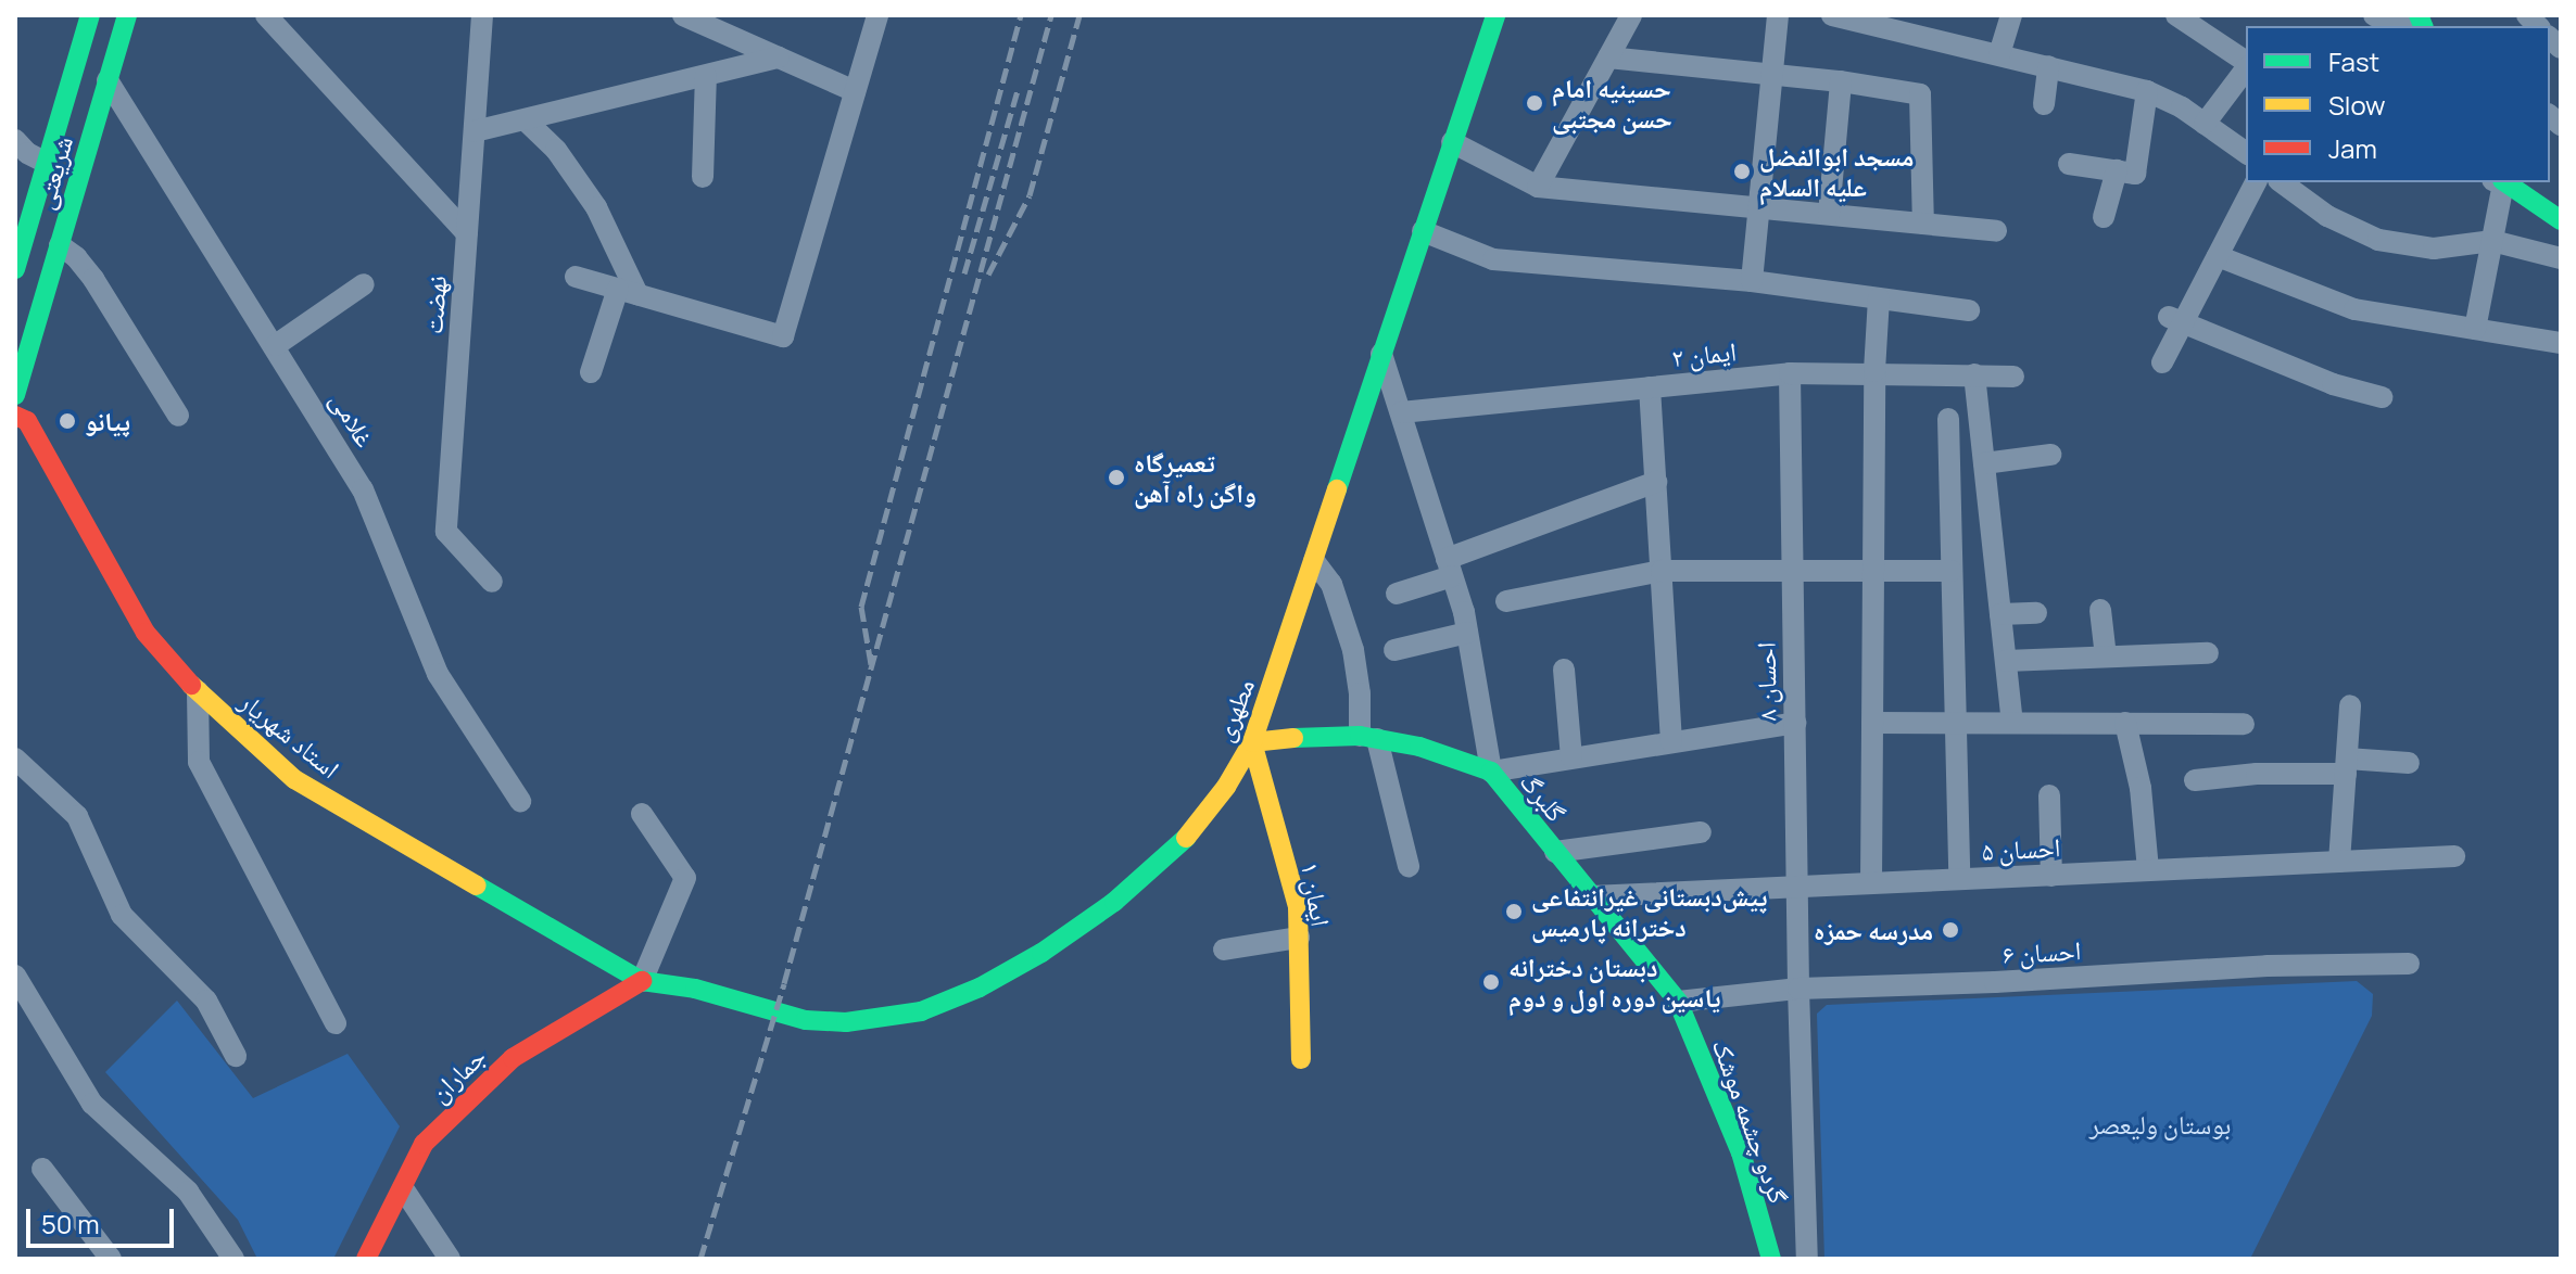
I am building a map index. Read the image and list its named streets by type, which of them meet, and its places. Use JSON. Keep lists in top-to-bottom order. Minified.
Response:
{"streets":{"street":["شریعتی","نهضت","ایمان ۲","غلامی","احسان ۸","مطهری","استاد شهریار","گلبرگ","احسان ۵","ایمان ۱","احسان ۶","جماران","گردو چشمه موشک"]},"crossings":[["شریعتی","غلامی"],["ایمان ۲","احسان ۸"],["احسان ۸","احسان ۵"],["احسان ۸","احسان ۶"],["مطهری","استاد شهریار"],["مطهری","گلبرگ"],["مطهری","ایمان ۱"],["مطهری","جماران"],["استاد شهریار","جماران"],["گلبرگ","احسان ۵"],["گلبرگ","ایمان ۱"],["گلبرگ","احسان ۶"],["گلبرگ","گردو چشمه موشک"],["احسان ۶","گردو چشمه موشک"]],"parks":["بوستان ولیعصر"],"places":["حسینیه امام حسن مجتبی","مسجد ابوالفضل علیه السلام","پیانو","تعمیرگاه واگن راه آهن","پیش‌دبستانی غیرانتفاعی دخترانه پارمیس","مدرسه حمزه","دبستان دخترانه یاسین دوره اول و دوم"],"legend":["Fast","Slow","Jam"],"scale_bar":"50 m"}
